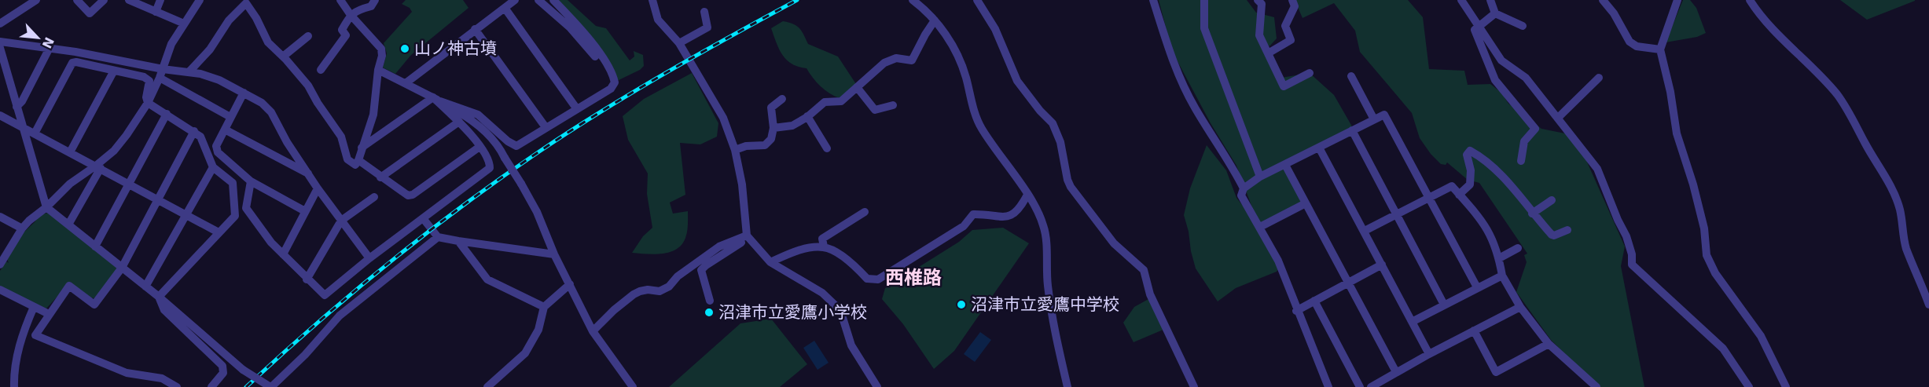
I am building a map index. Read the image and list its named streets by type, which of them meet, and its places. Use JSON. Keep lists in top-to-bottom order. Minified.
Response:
{"districts":["西椎路"],"places":["山ノ神古墳","沼津市立愛鷹中学校","沼津市立愛鷹小学校"],"north":"bottom right"}
